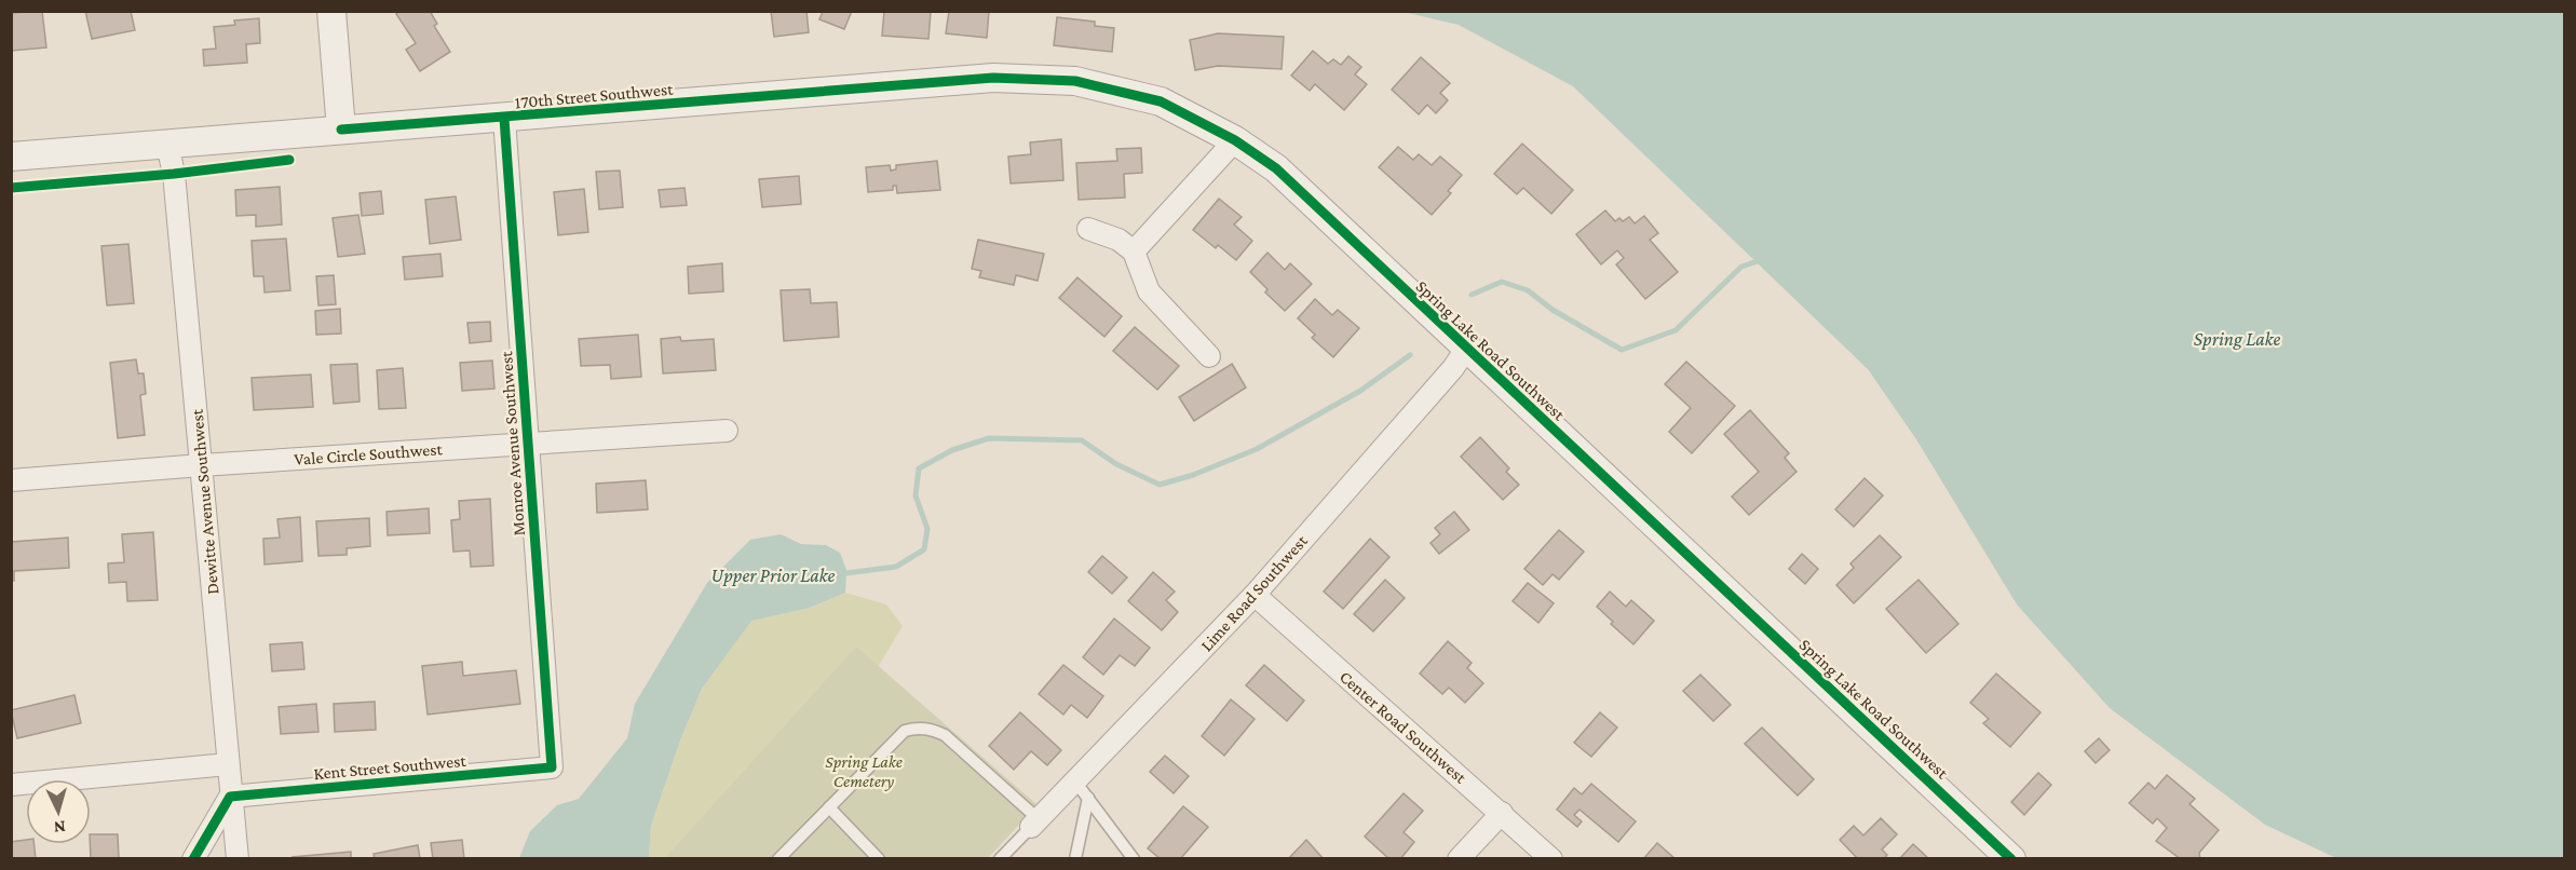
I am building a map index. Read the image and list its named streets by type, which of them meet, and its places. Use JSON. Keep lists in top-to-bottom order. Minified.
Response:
{"streets":{"street":["170th Street Southwest","Spring Lake Road Southwest","Monroe Avenue Southwest","Vale Circle Southwest","Dewitte Avenue Southwest","Lime Road Southwest","Center Road Southwest","Kent Street Southwest"]},"crossings":[["170th Street Southwest","Spring Lake Road Southwest"],["170th Street Southwest","Monroe Avenue Southwest"],["170th Street Southwest","Dewitte Avenue Southwest"],["Spring Lake Road Southwest","Lime Road Southwest"],["Monroe Avenue Southwest","Vale Circle Southwest"],["Monroe Avenue Southwest","Kent Street Southwest"],["Vale Circle Southwest","Dewitte Avenue Southwest"],["Dewitte Avenue Southwest","Kent Street Southwest"],["Lime Road Southwest","Center Road Southwest"]],"water":["Spring Lake","Upper Prior Lake"],"parks":["Spring Lake Cemetery"],"north":"bottom"}
